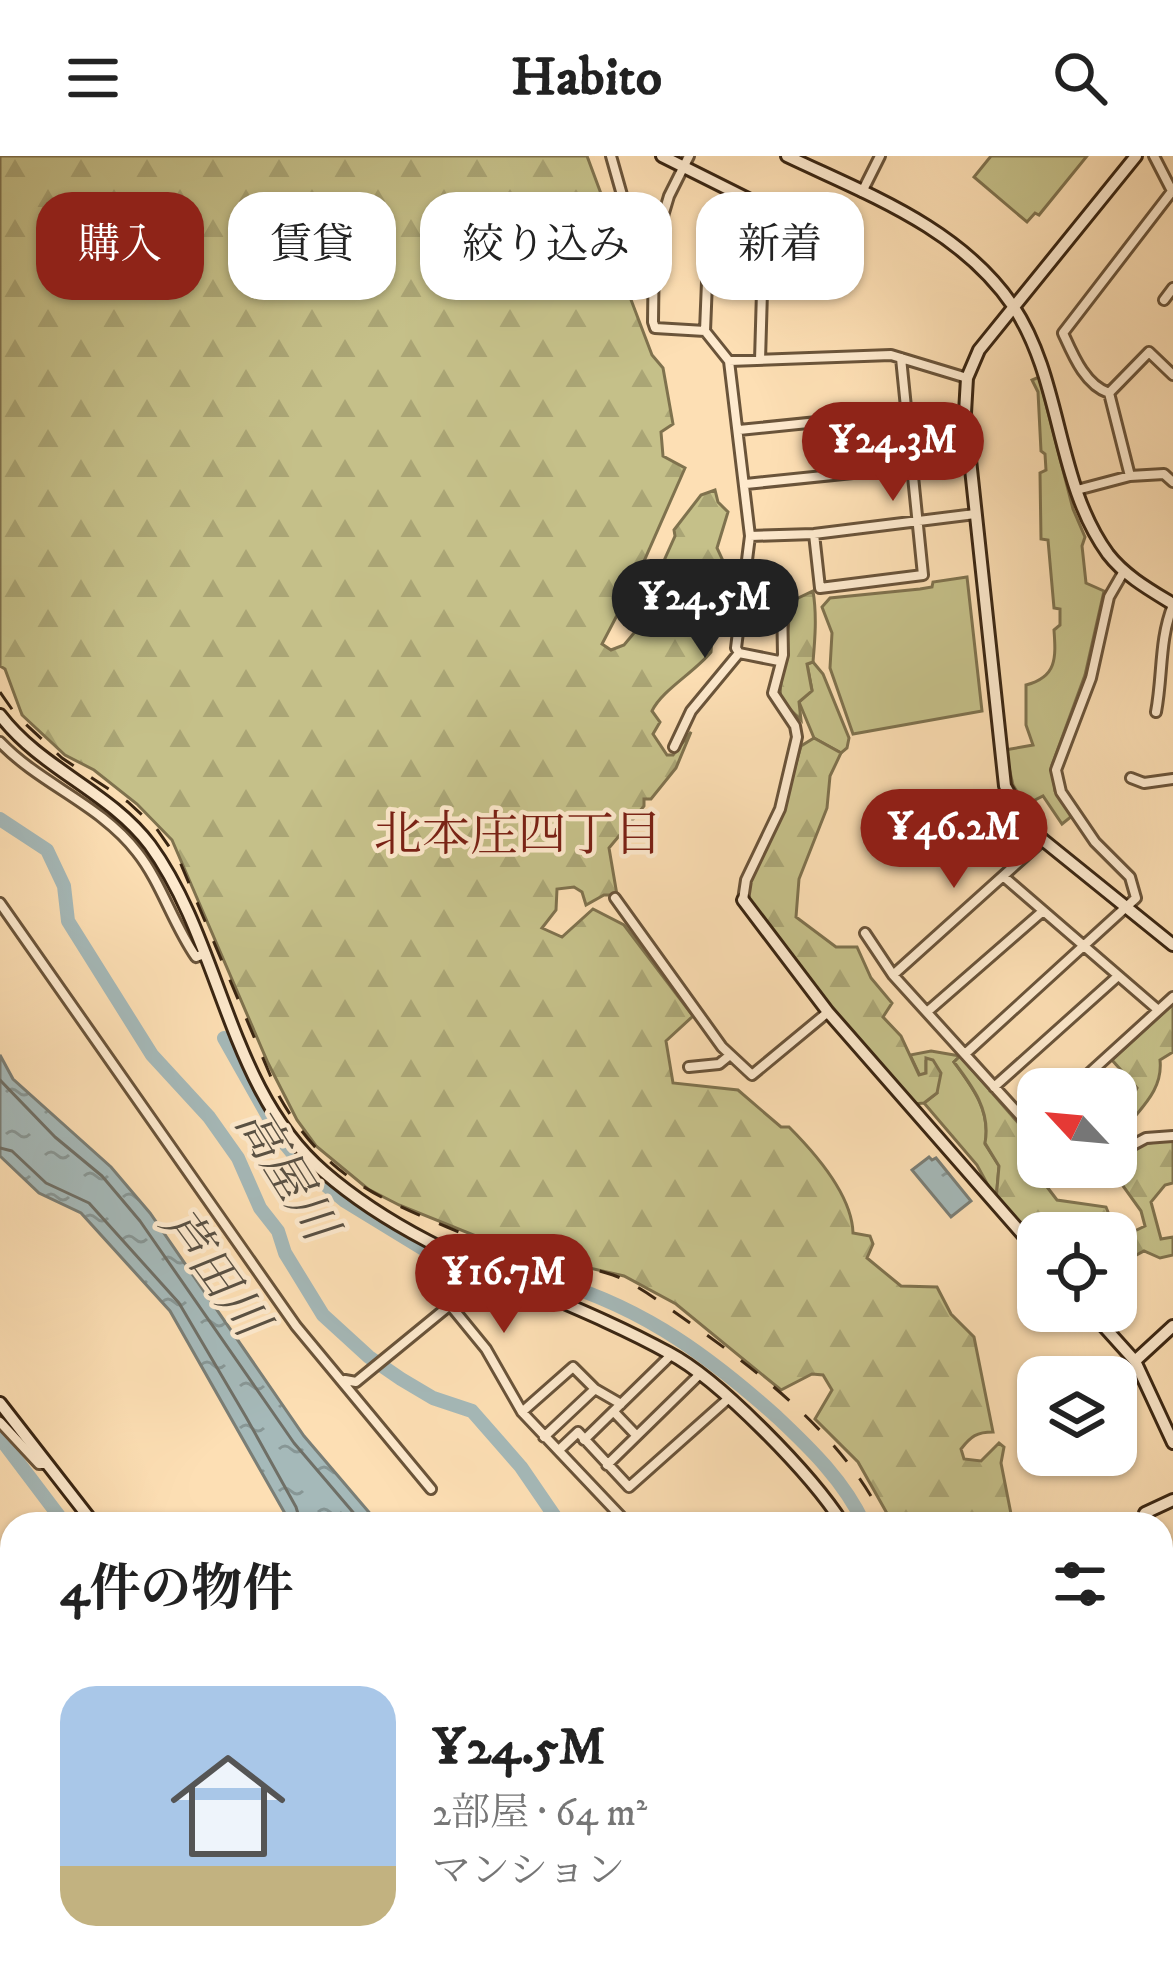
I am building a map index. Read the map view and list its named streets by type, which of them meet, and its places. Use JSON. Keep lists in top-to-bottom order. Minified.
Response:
{"districts":["北本庄四丁目"],"water":["高屋川","芦田川"],"north":"top left","page":{"header":"Habito","chip":["購入","賃貸","絞り込み","新着"],"price":["¥24.3M","¥24.5M","¥46.2M","¥16.7M"],"heading":"4件の物件","list":[{"name":"¥24.5M","note":"2部屋 · 64 m² · マンション"}]}}
